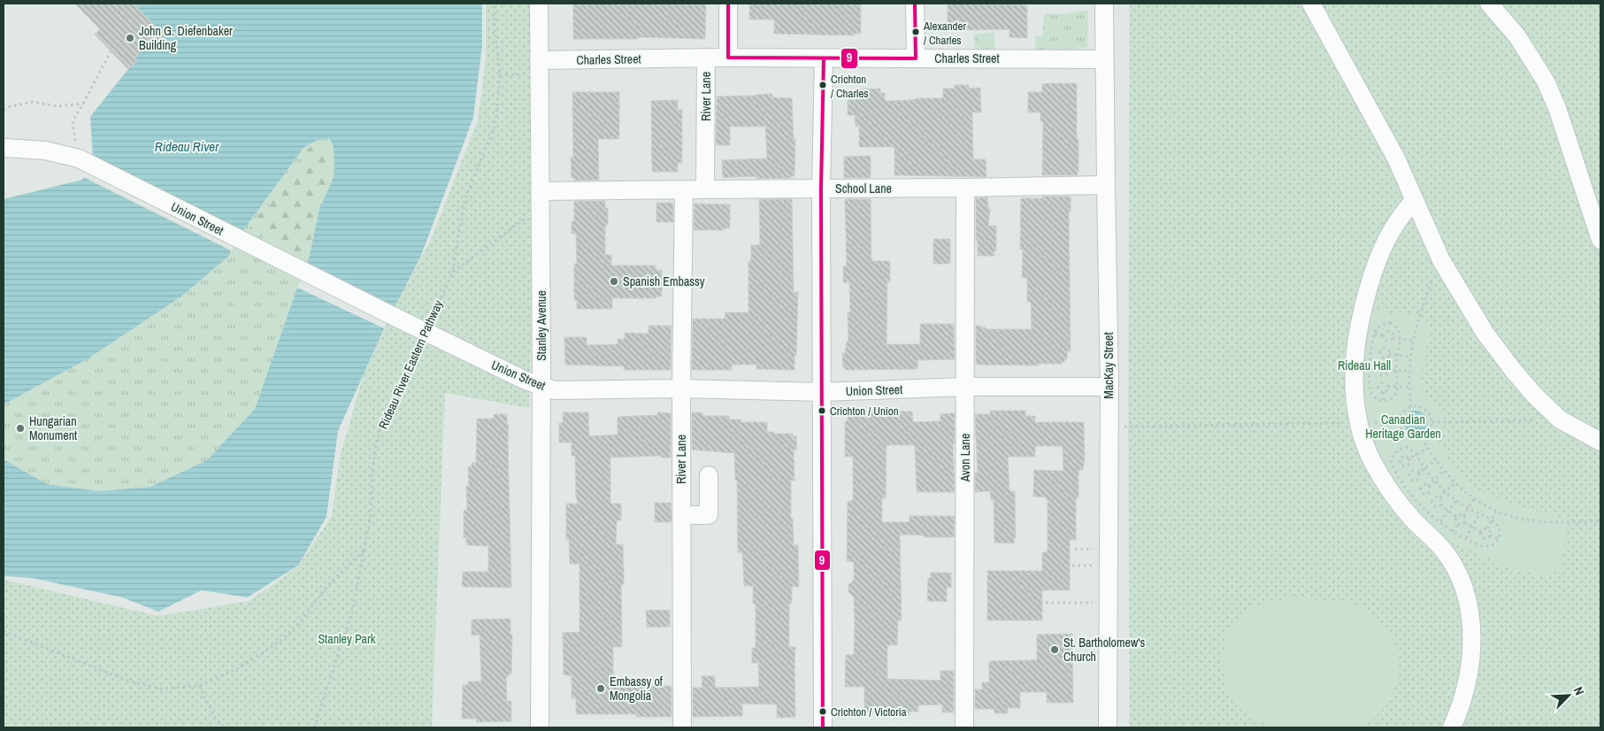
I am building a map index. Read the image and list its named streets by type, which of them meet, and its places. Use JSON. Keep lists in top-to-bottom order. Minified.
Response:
{"streets":{"street":["Charles Street","River Lane","School Lane","Union Street","Stanley Avenue","MacKay Street","Avon Lane"],"path":["Rideau River Eastern Pathway"]},"crossings":[["Charles Street","River Lane"],["Charles Street","Stanley Avenue"],["Charles Street","MacKay Street"],["River Lane","School Lane"],["River Lane","Union Street"],["School Lane","Stanley Avenue"],["School Lane","MacKay Street"],["School Lane","Avon Lane"],["Union Street","Stanley Avenue"],["Union Street","Rideau River Eastern Pathway"],["Union Street","MacKay Street"],["Union Street","Avon Lane"]],"water":["Rideau River"],"parks":["Rideau Hall","Canadian Heritage Garden","Stanley Park"],"places":["Alexander / Charles","John G. Diefenbaker Building","Crichton / Charles","Spanish Embassy","Crichton / Union","Hungarian Monument","St. Bartholomew's Church","Embassy of Mongolia","Crichton / Victoria"],"lines":["transit line 9"],"north":"top right"}
